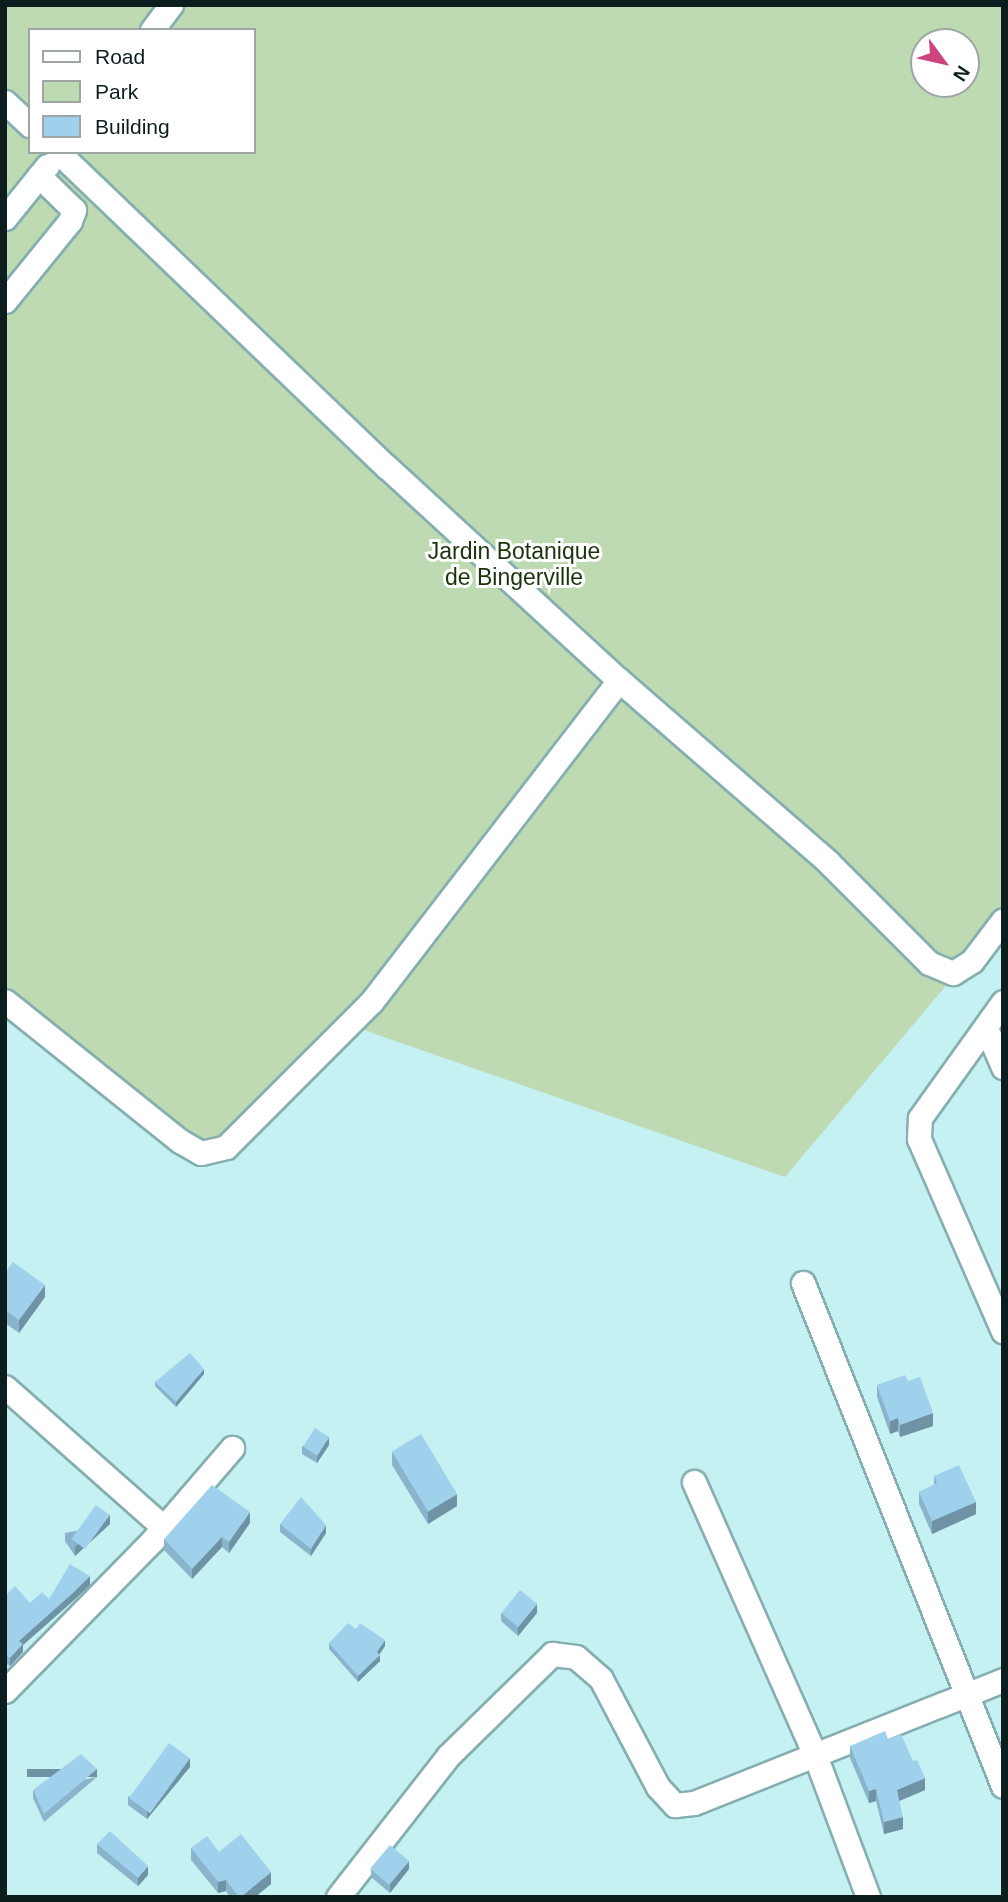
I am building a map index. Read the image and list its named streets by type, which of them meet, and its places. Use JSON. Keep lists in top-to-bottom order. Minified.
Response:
{"parks":["Jardin Botanique de Bingerville"],"legend":["Road","Park","Building"],"north":"bottom right"}
